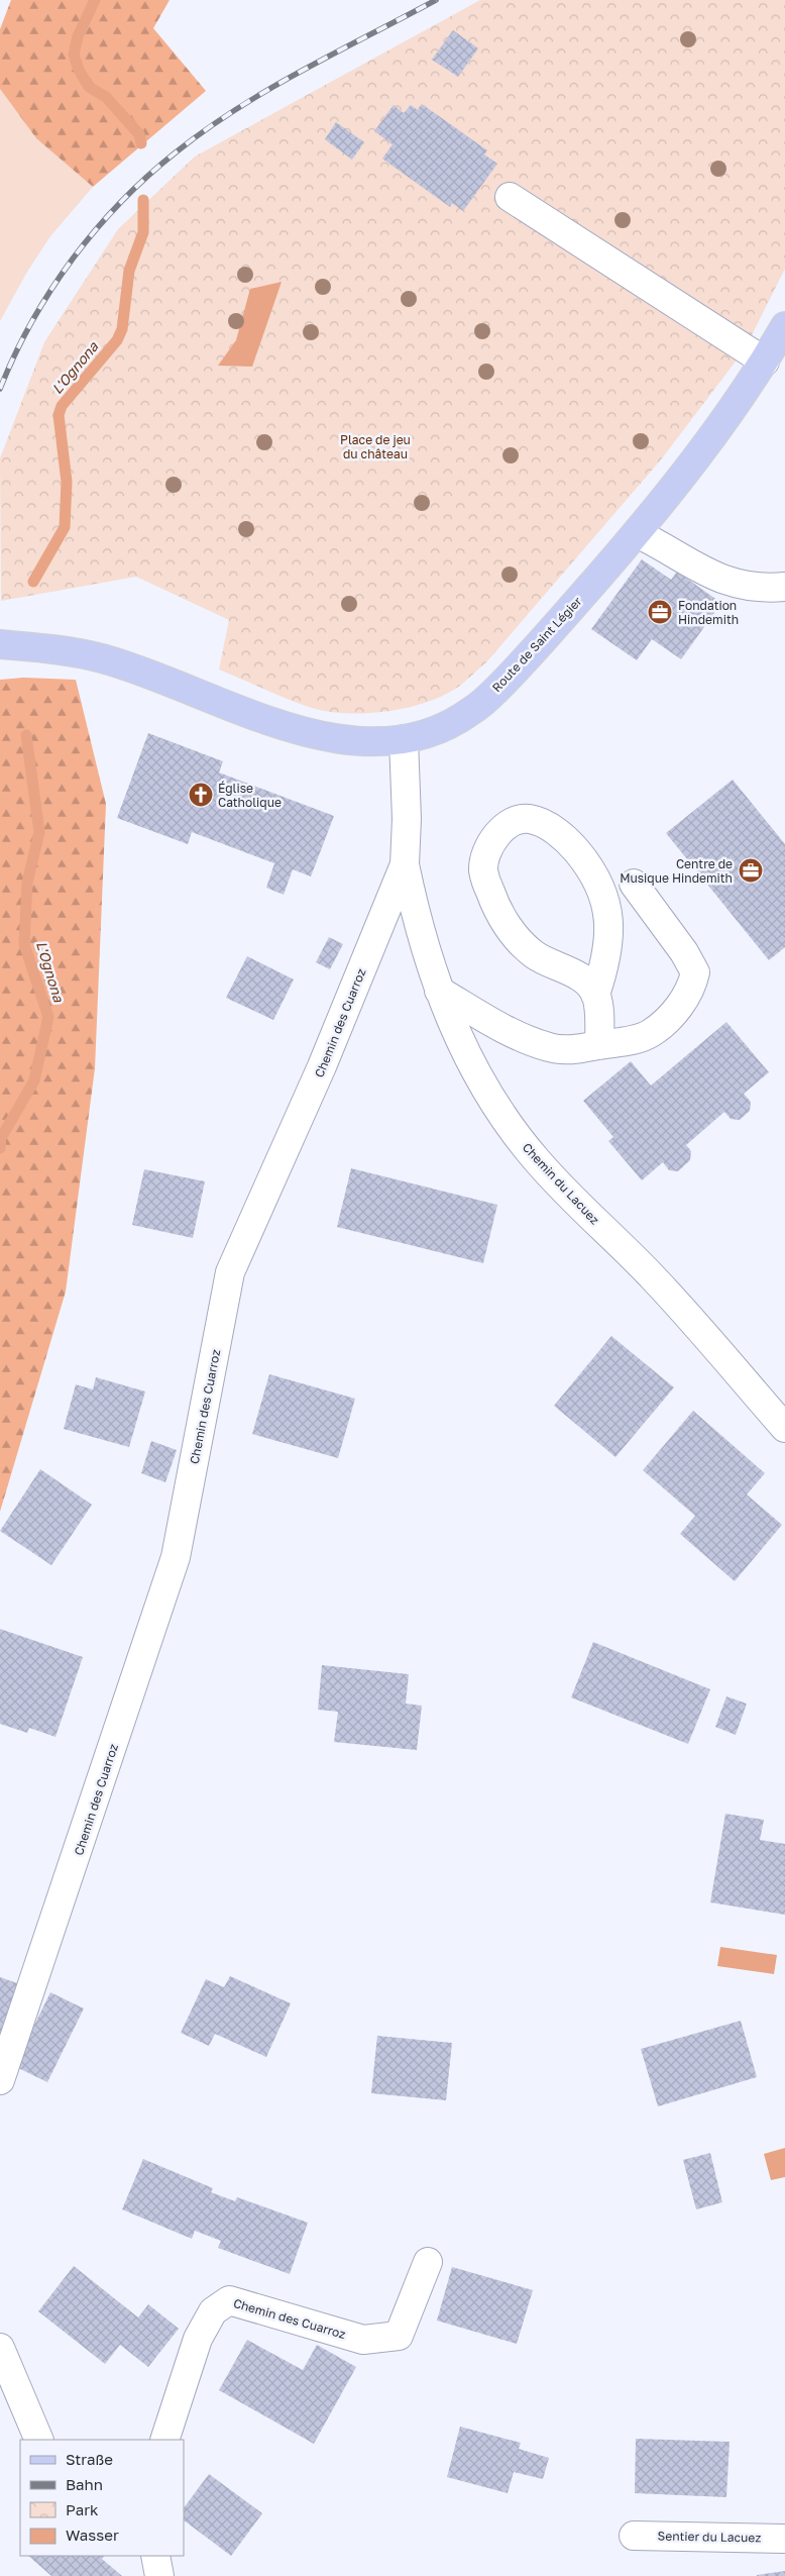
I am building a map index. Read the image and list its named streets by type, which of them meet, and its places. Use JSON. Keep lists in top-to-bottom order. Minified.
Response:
{"streets":{"main road":["Route de Saint Légier"],"street":["Chemin des Cuarroz","Chemin du Lacuez","Sentier du Lacuez"]},"crossings":[["Route de Saint Légier","Chemin des Cuarroz"],["Chemin des Cuarroz","Chemin du Lacuez"]],"water":["L'Ognona"],"parks":["Place de jeu du château"],"places":{"office":["Fondation Hindemith","Centre de Musique Hindemith"],"church":["Église Catholique"]},"legend":["Straße","Bahn","Park","Wasser"]}
